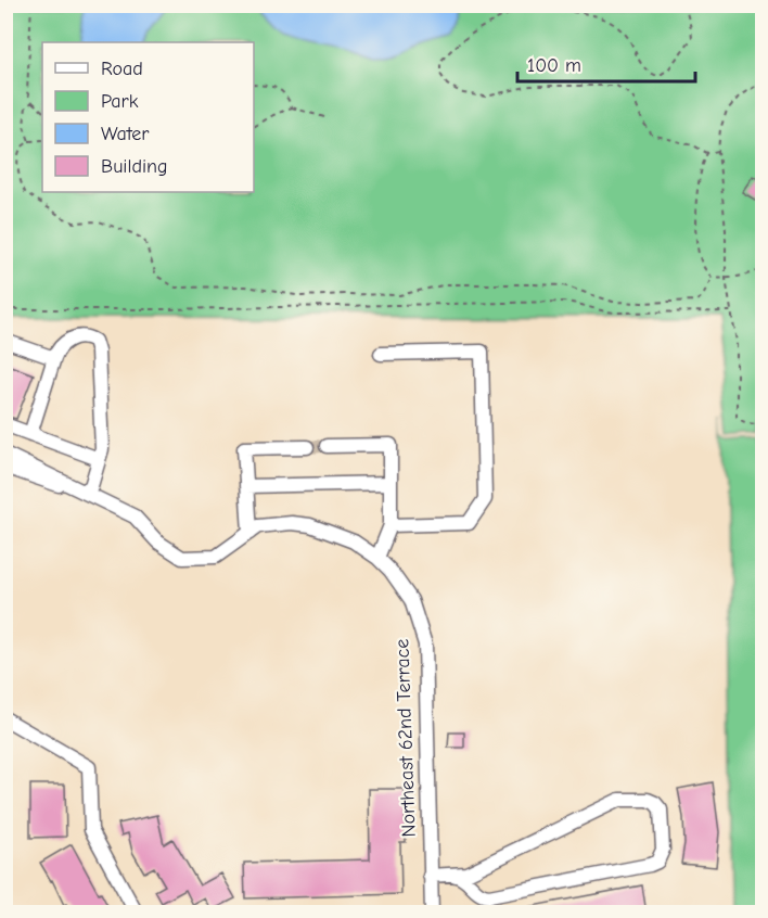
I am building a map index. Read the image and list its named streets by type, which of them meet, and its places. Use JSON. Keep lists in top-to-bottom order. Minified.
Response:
{"streets":{"street":["Northeast 62nd Terrace"]},"legend":["Road","Park","Water","Building"],"scale_bar":"100 m"}
